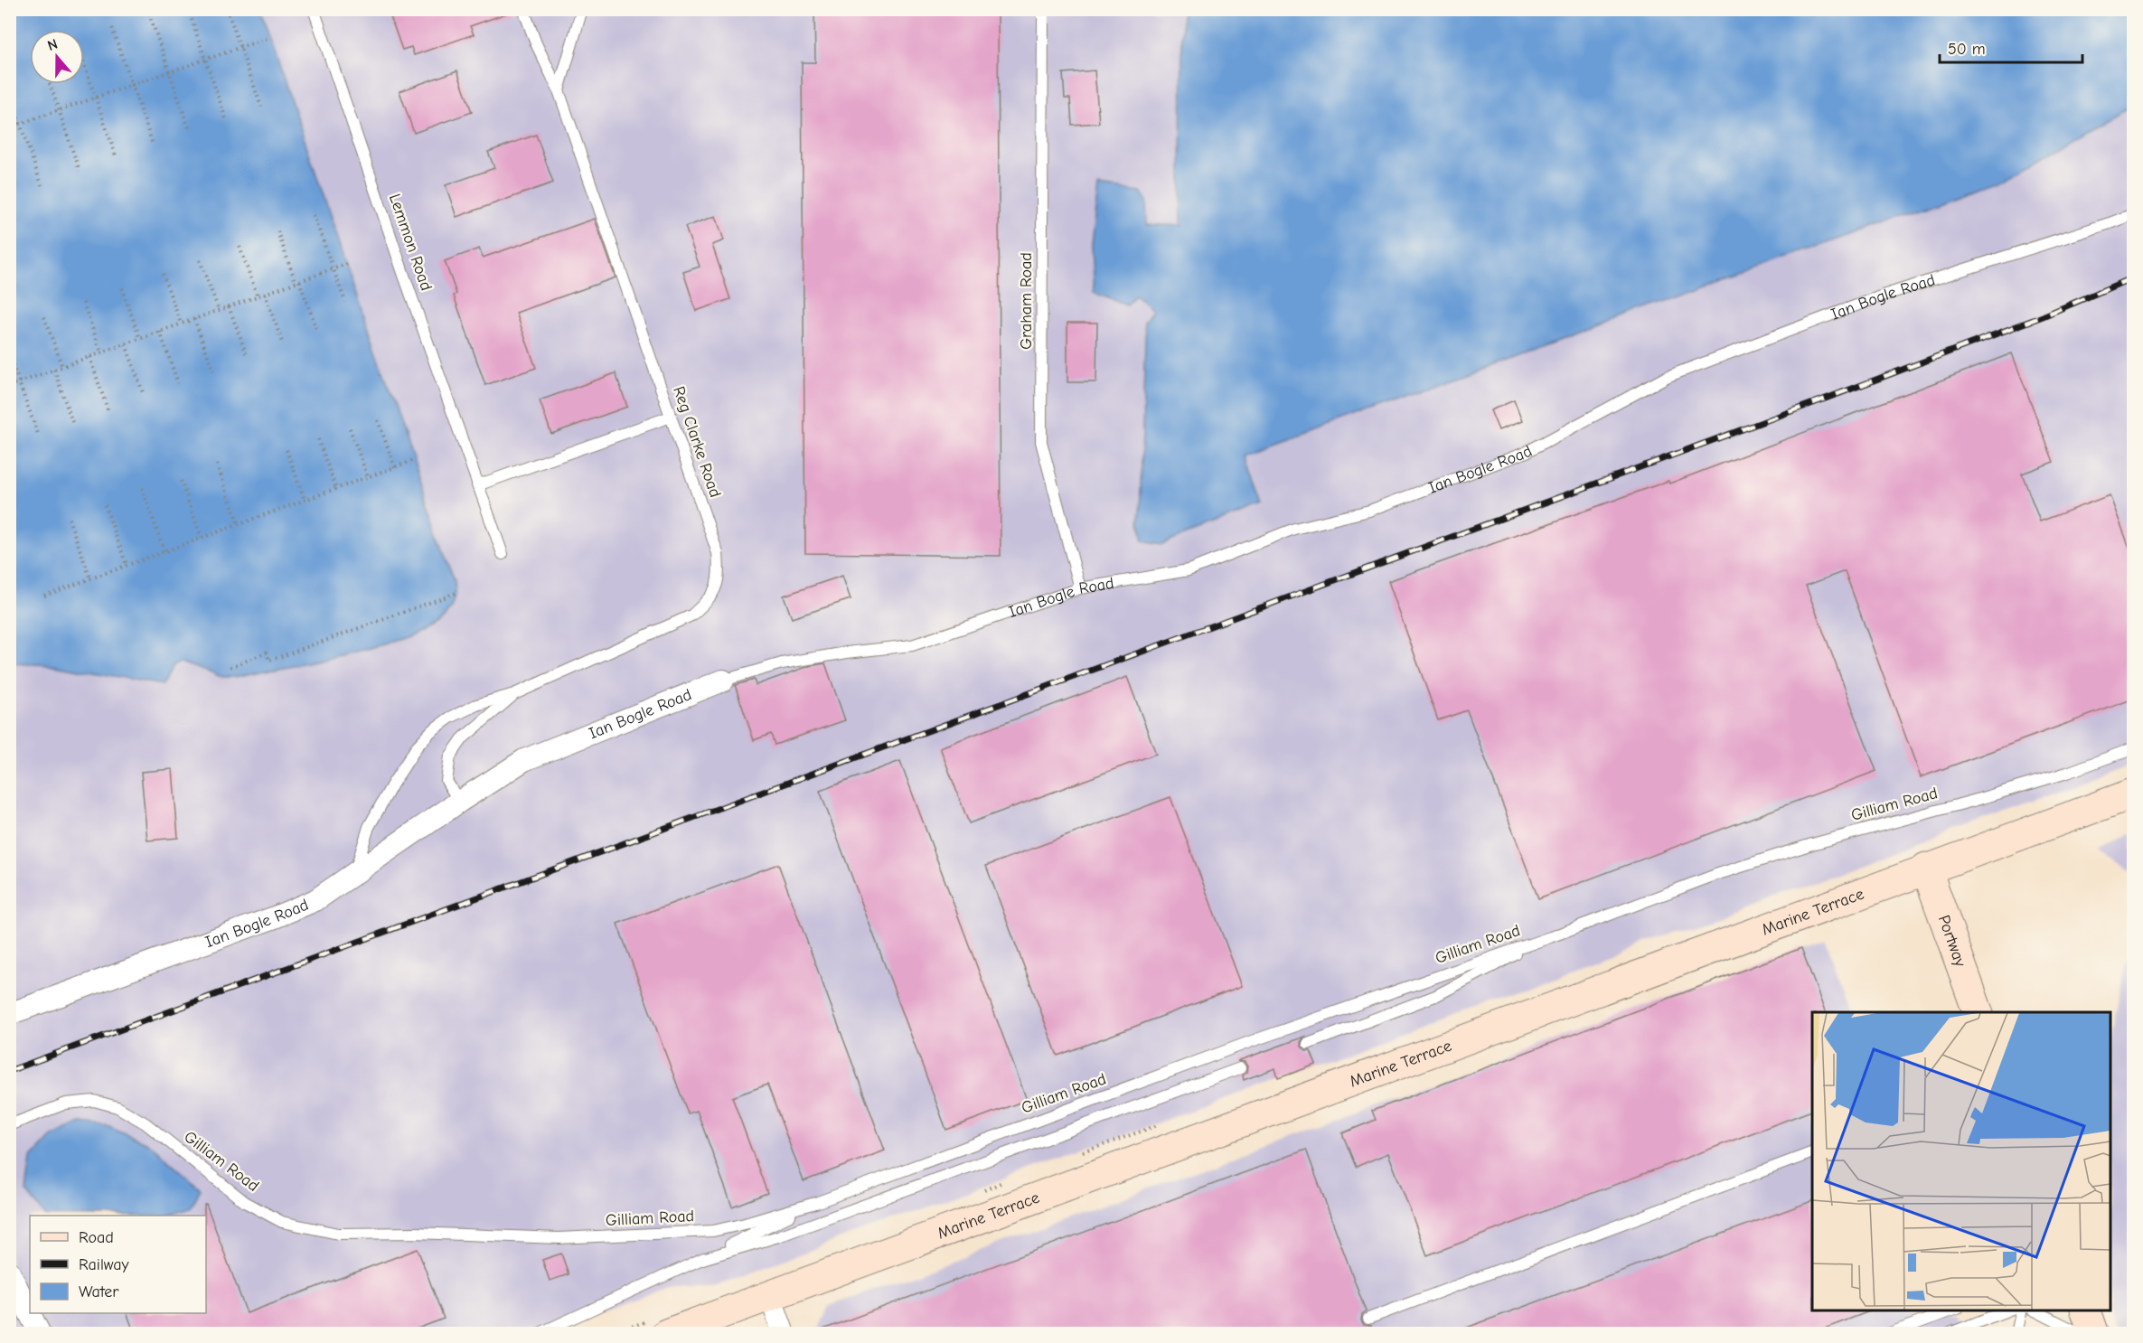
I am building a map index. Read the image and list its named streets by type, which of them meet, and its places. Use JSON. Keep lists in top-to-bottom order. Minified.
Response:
{"streets":{"main road":["Marine Terrace","Portway"],"street":["Ian Bogle Road"],"lane":["Lemmon Road","Graham Road","Reg Clarke Road","Gilliam Road"]},"crossings":[["Ian Bogle Road","Graham Road"],["Marine Terrace","Portway"]],"legend":["Road","Railway","Water"],"scale_bar":"50 m","north":"top"}
